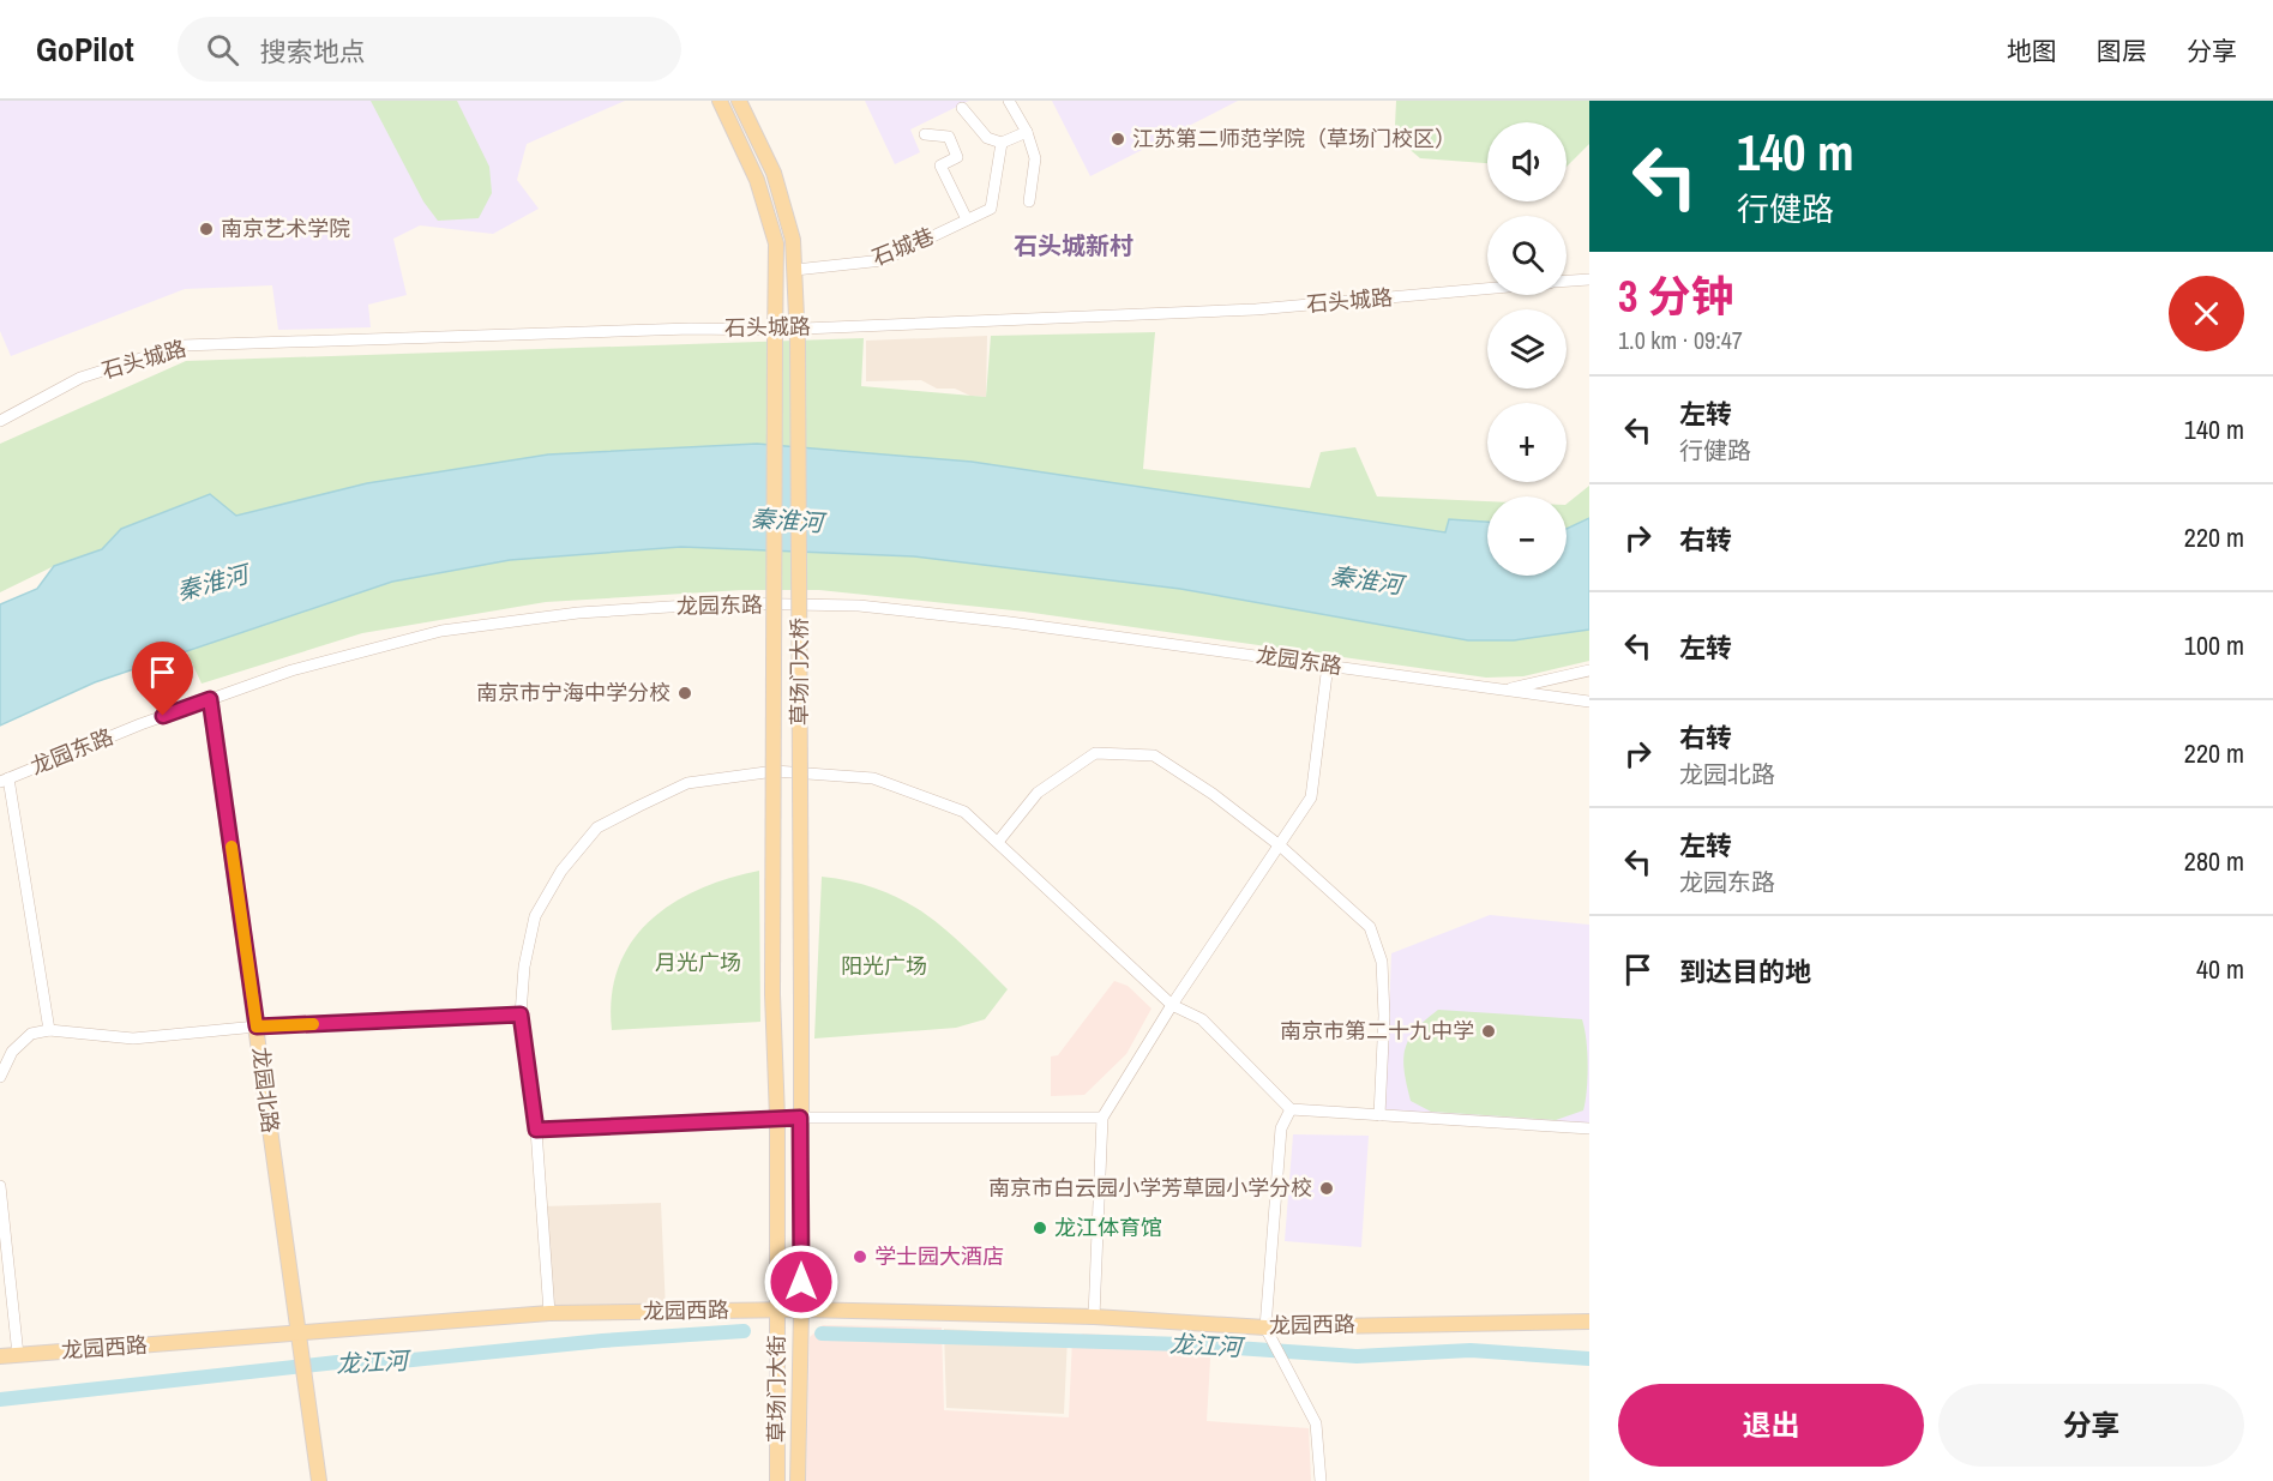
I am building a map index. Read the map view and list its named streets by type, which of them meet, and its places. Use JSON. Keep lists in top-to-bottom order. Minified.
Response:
{"streets":{"main road":["草场门大桥","龙园北路","龙园西路","草场门大街"],"street":["石城巷","石头城路","龙园东路"]},"crossings":[["石头城路","草场门大桥"],["龙园东路","龙园北路"],["草场门大桥","草场门大街"],["龙园北路","龙园西路"],["龙园西路","草场门大街"]],"districts":["石头城新村"],"water":["秦淮河","龙江河"],"parks":["月光广场","阳光广场"],"places":["江苏第二师范学院（草场门校区）","南京艺术学院","南京市宁海中学分校","南京市第二十九中学","南京市白云园小学芳草园小学分校","龙江体育馆","学士园大酒店"],"page":{"header":"GoPilot","search":"搜索地点","nav":["地图","图层","分享"],"turn":["140 m","行健路"],"map_buttons":["+","−"],"heading":["3 分钟","1.0 km · 09:47"],"list":[{"name":"左转","note":"行健路","value":"140 m"},{"name":"右转","value":"220 m"},{"name":"左转","value":"100 m"},{"name":"右转","note":"龙园北路","value":"220 m"},{"name":"左转","note":"龙园东路","value":"280 m"},{"name":"到达目的地","value":"40 m"}],"buttons":["退出","分享"]}}
